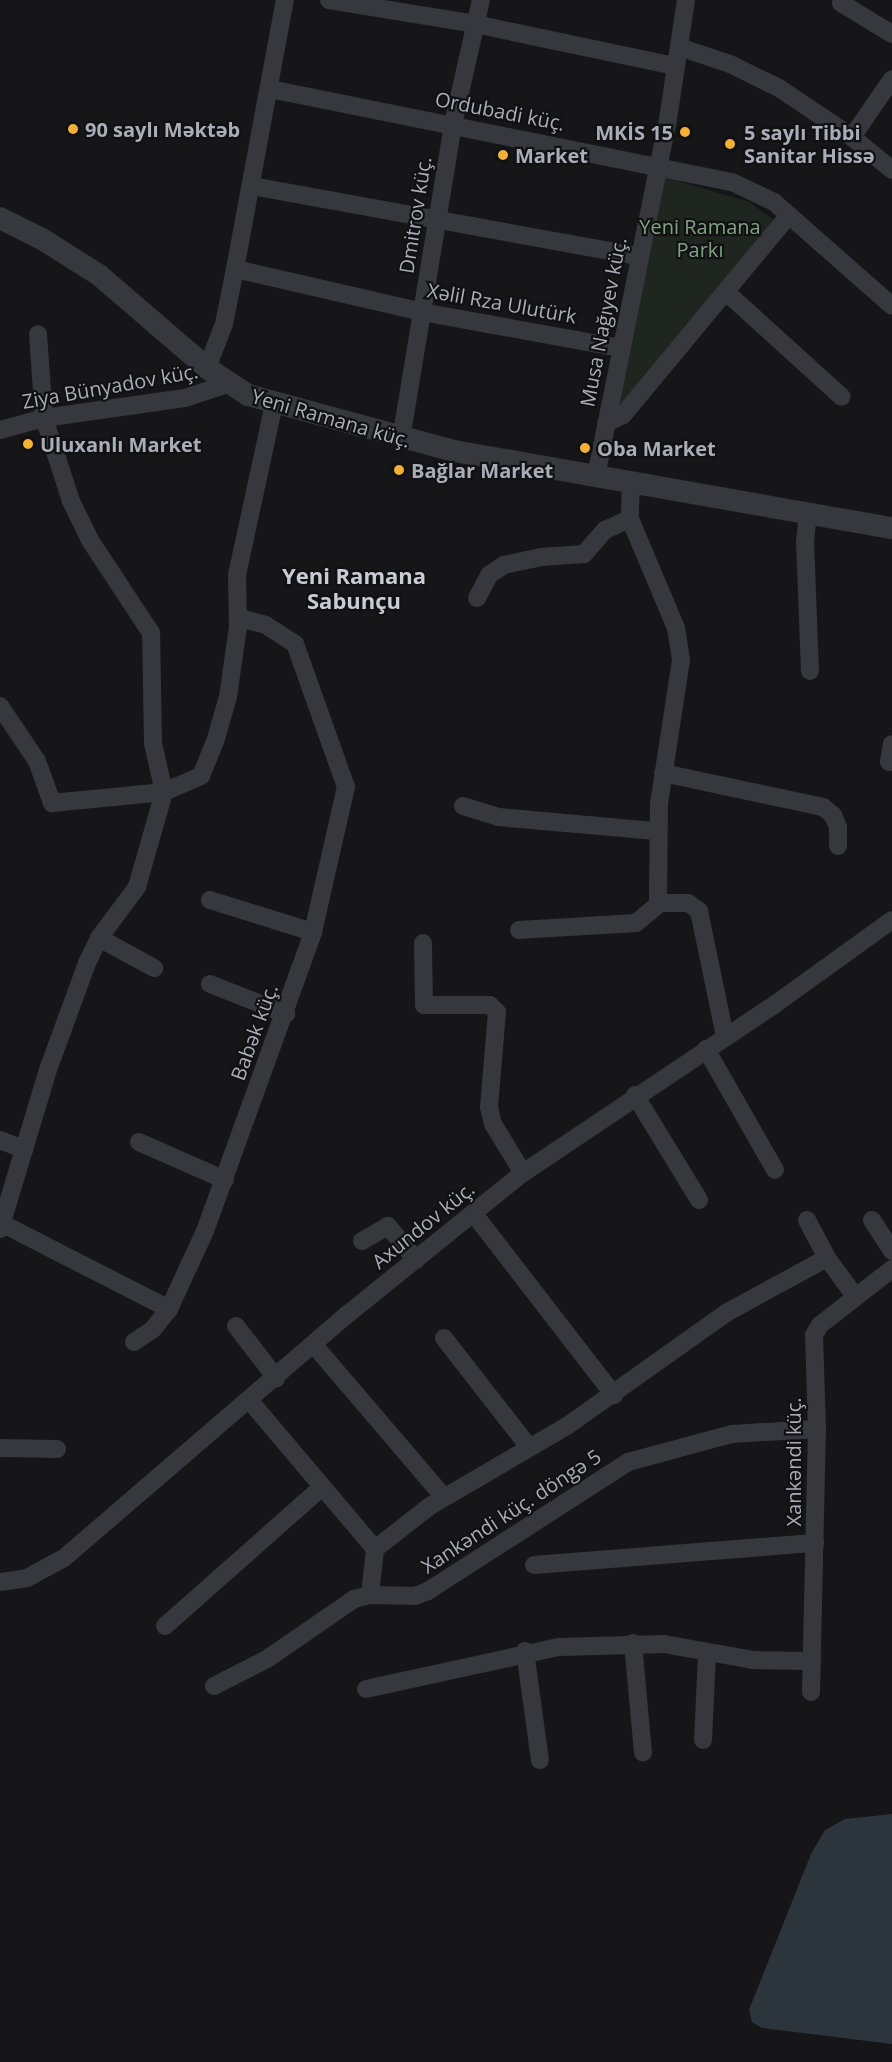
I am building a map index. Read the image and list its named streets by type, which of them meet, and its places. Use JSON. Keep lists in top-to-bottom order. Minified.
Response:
{"streets":{"street":["Ordubadi küç.","Dmitrov küç.","Xəlil Rza Ulutürk","Musa Nağıyev küç.","Ziya Bünyadov küç.","Yeni Ramana küç.","Babək küç.","Axundov küç.","Xankəndi küç.","Xankəndi küç. döngə 5"]},"crossings":[["Ordubadi küç.","Dmitrov küç."],["Ordubadi küç.","Musa Nağıyev küç."],["Dmitrov küç.","Xəlil Rza Ulutürk"],["Dmitrov küç.","Yeni Ramana küç."],["Xəlil Rza Ulutürk","Musa Nağıyev küç."],["Musa Nağıyev küç.","Yeni Ramana küç."],["Ziya Bünyadov küç.","Yeni Ramana küç."],["Xankəndi küç.","Xankəndi küç. döngə 5"]],"districts":["Yeni Ramana Sabunçu"],"parks":["Yeni Ramana Parkı"],"places":["90 saylı Məktəb","MKİS 15","5 saylı Tibbi Sanitar Hissə","Market","Uluxanlı Market","Oba Market","Bağlar Market"]}
